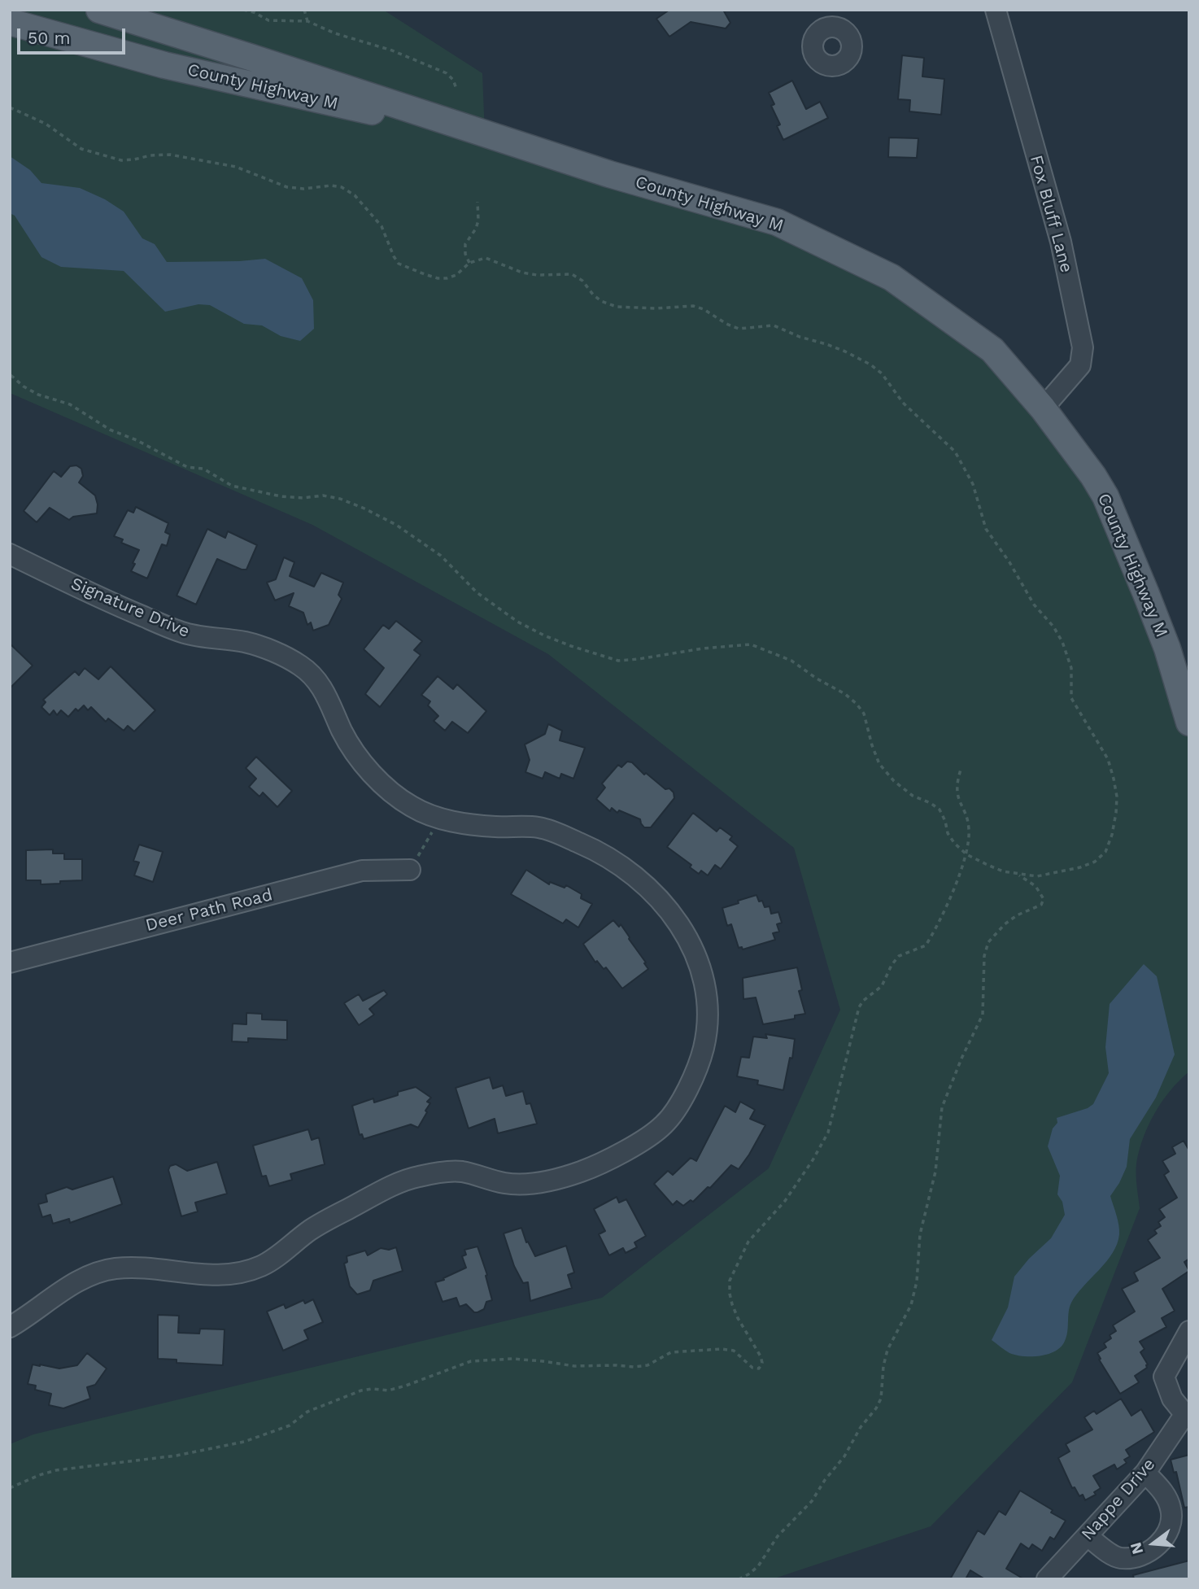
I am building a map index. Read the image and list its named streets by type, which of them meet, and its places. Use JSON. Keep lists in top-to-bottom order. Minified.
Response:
{"streets":{"main road":["County Highway M"],"street":["Fox Bluff Lane","Signature Drive","Deer Path Road","Nappe Drive"]},"crossings":[["County Highway M","Fox Bluff Lane"]],"scale_bar":"50 m","north":"left"}
